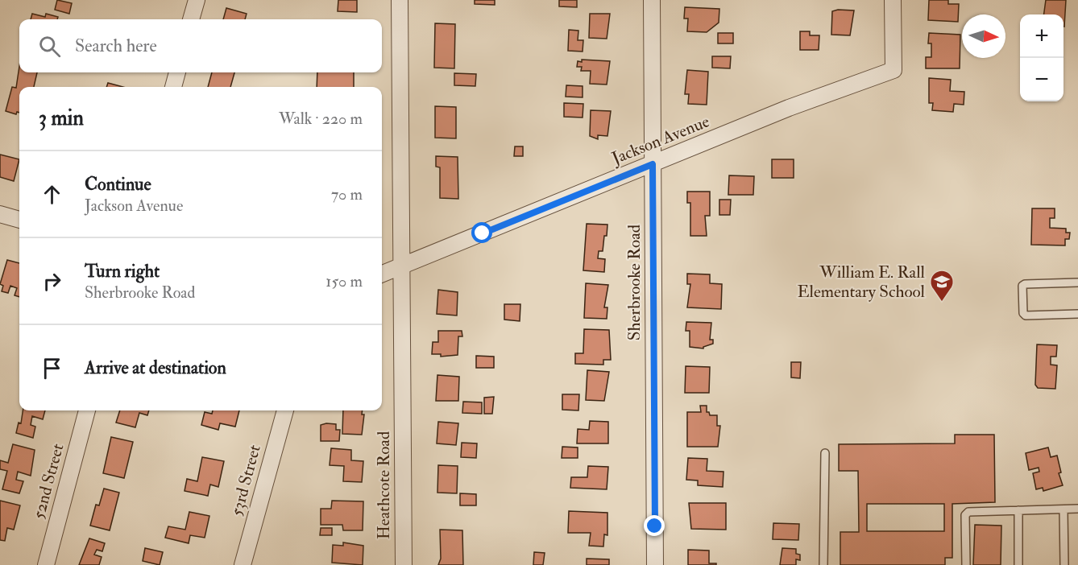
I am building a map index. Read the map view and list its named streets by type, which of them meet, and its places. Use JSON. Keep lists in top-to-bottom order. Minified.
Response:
{"streets":{"street":["Jackson Avenue","Sherbrooke Road","53rd Street","52nd Street","Heathcote Road"]},"crossings":[["Jackson Avenue","Sherbrooke Road"],["Jackson Avenue","Heathcote Road"]],"places":{"school or university":["William E. Rall Elementary School"]},"north":"right","page":{"map_buttons":["+","−"],"search":"Search here","heading":["3 min","Walk · 220 m"],"list":[["Continue","Jackson Avenue","70 m"],["Turn right","Sherbrooke Road","150 m"],"Arrive at destination"]}}
